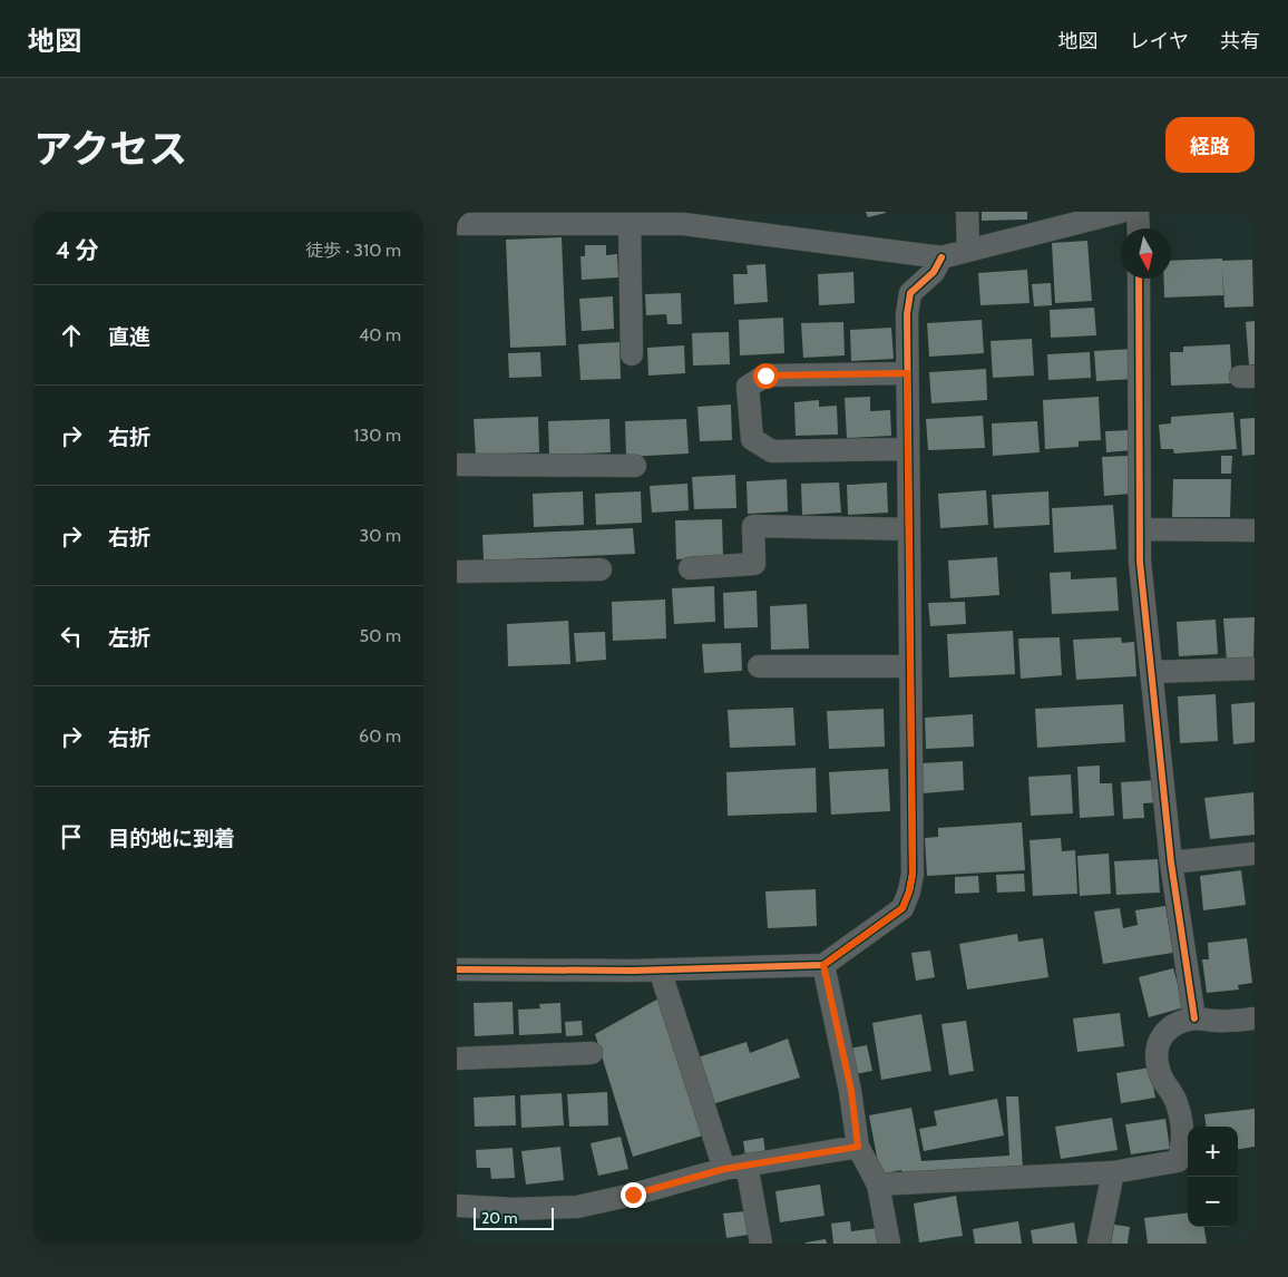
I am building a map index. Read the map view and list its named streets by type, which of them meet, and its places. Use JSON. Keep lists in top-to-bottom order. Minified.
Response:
{"scale_bar":"20 m","north":"bottom","page":{"header":"地図","nav":["地図","レイヤ","共有"],"title":"アクセス","buttons":"経路","heading":["4 分","徒歩 · 310 m"],"list":[["直進","40 m"],["右折","130 m"],["右折","30 m"],["左折","50 m"],["右折","60 m"],"目的地に到着"],"map_buttons":["+","−"],"scale":"20 m"}}
